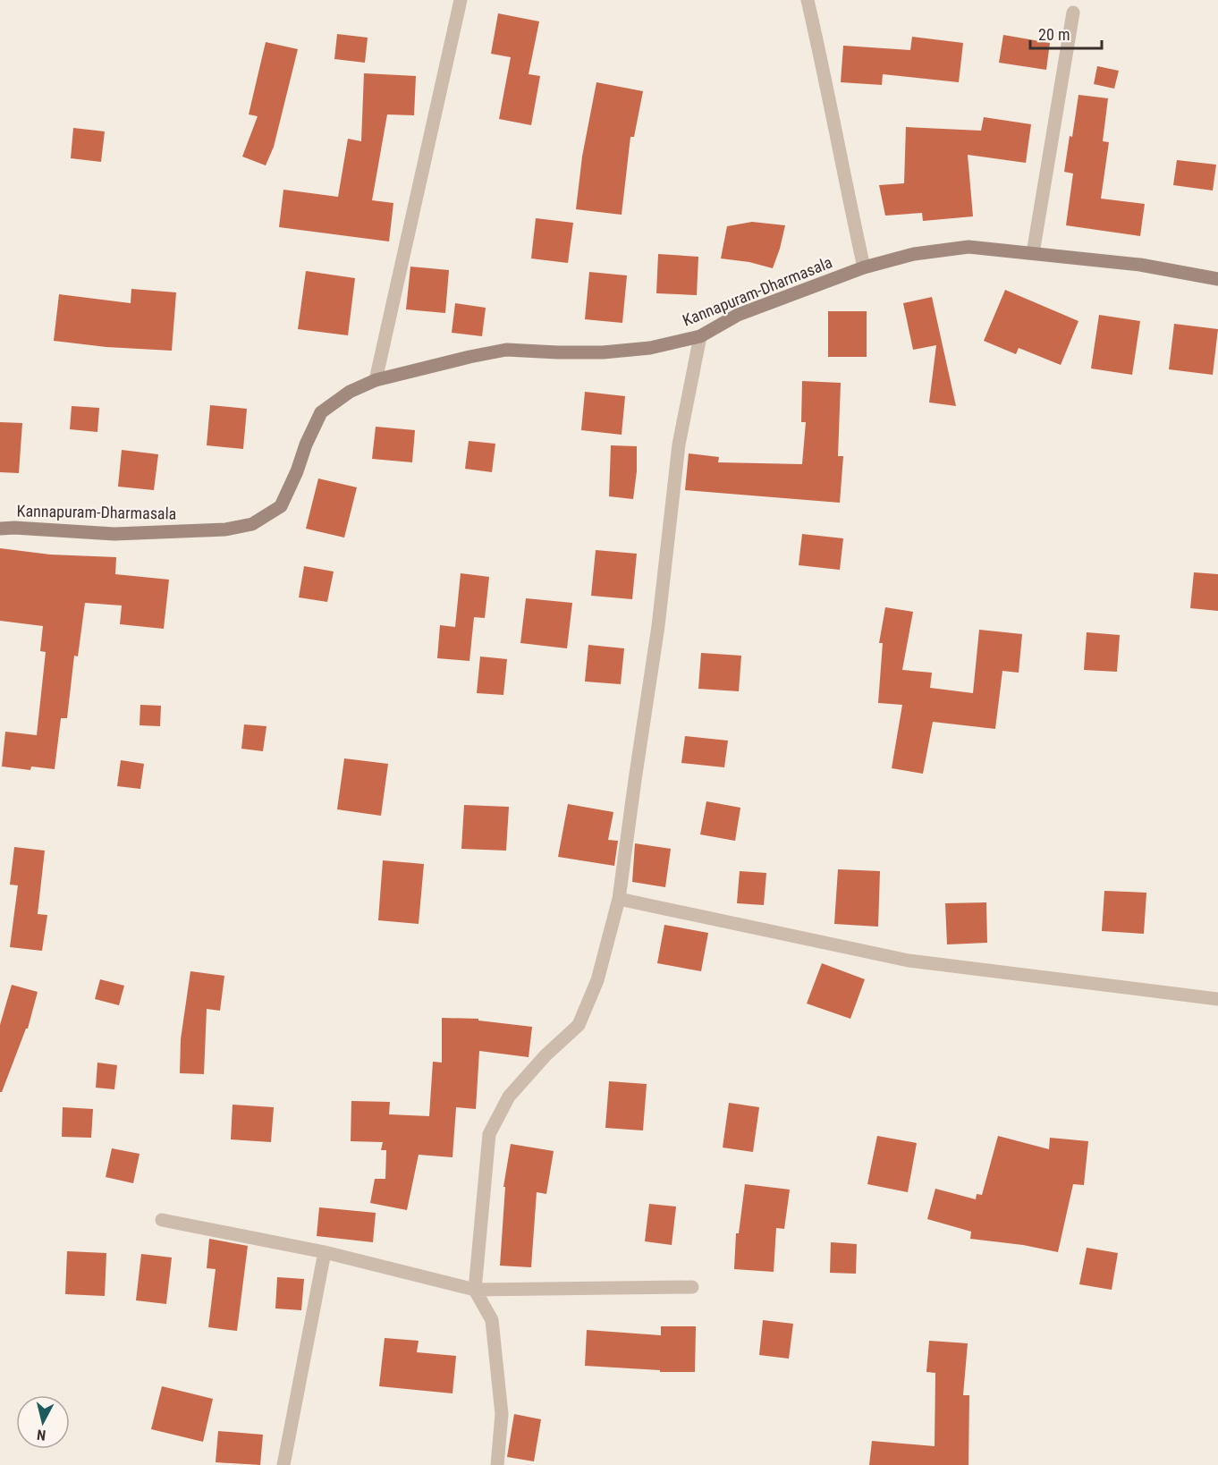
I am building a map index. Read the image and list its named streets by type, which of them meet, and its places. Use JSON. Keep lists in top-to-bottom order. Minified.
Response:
{"streets":{"main road":["Kannapuram-Dharmasala"]},"scale_bar":"20 m","north":"bottom"}
